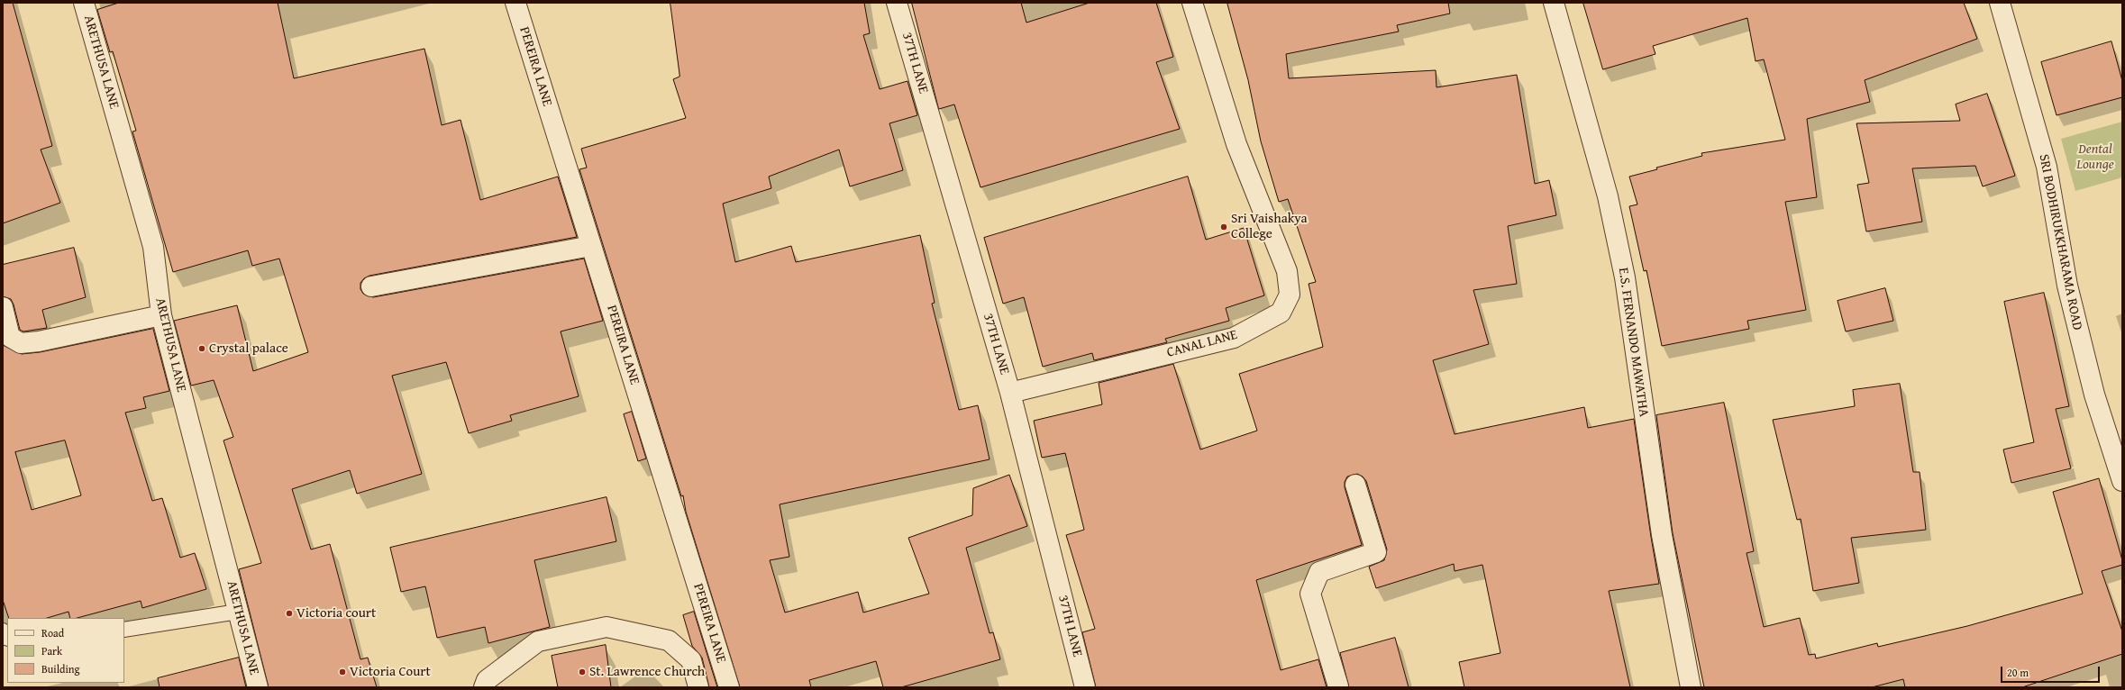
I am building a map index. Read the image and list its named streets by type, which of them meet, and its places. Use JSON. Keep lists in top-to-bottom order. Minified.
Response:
{"streets":{"street":["ARETHUSA LANE","37TH LANE","PEREIRA LANE","SRI BODHIRUKKHARAMA ROAD","E.S. FERNANDO MAWATHA","CANAL LANE"]},"crossings":[["37TH LANE","CANAL LANE"]],"parks":["Dental Lounge"],"places":["Sri Vaishakya College","Crystal palace","Victoria court","Victoria Court","St. Lawrence Church"],"legend":["Road","Park","Building"],"scale_bar":"20 m"}
